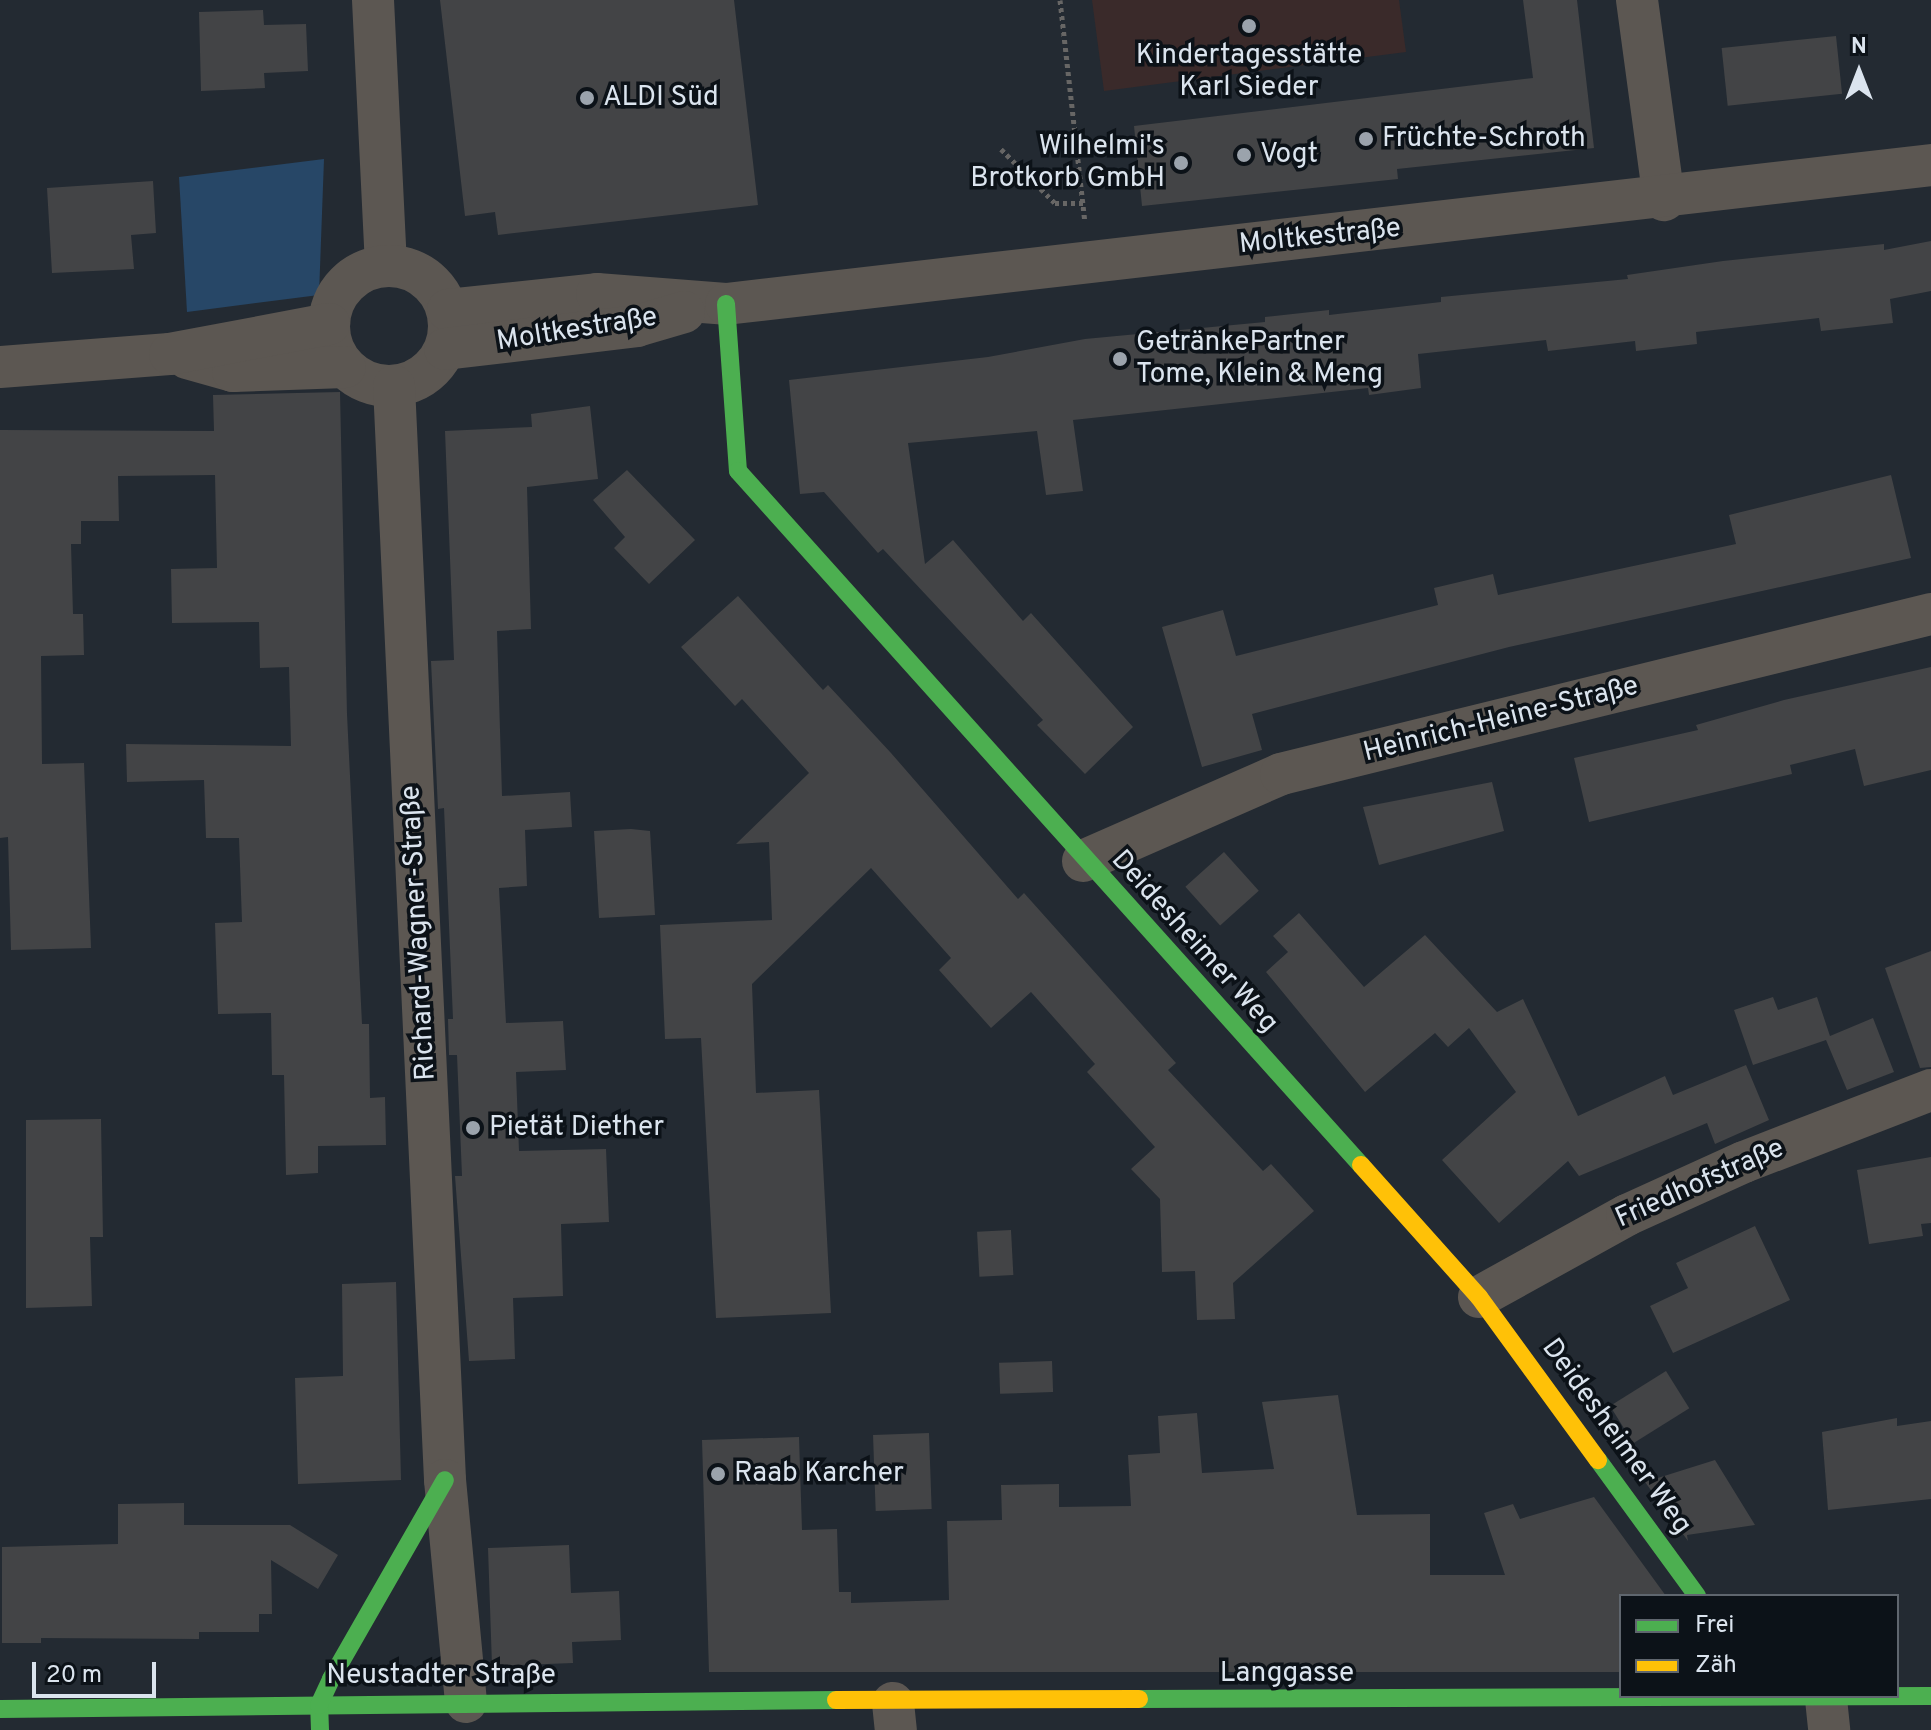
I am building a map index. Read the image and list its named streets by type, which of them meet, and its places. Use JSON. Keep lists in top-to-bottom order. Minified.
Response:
{"streets":{"street":["Moltkestraße","Heinrich-Heine-Straße","Richard-Wagner-Straße","Deidesheimer Weg","Friedhofstraße","Langgasse","Neustadter Straße"]},"crossings":[["Moltkestraße","Richard-Wagner-Straße"],["Moltkestraße","Deidesheimer Weg"],["Heinrich-Heine-Straße","Deidesheimer Weg"],["Richard-Wagner-Straße","Neustadter Straße"],["Deidesheimer Weg","Friedhofstraße"],["Langgasse","Neustadter Straße"]],"places":["Kindertagesstätte Karl Sieder","ALDI Süd","Früchte-Schroth","Vogt","Wilhelmi's Brotkorb GmbH","GetränkePartner Tome, Klein & Meng","Pietät Diether","Raab Karcher"],"legend":["Frei","Zäh"],"scale_bar":"20 m","north":"top"}
